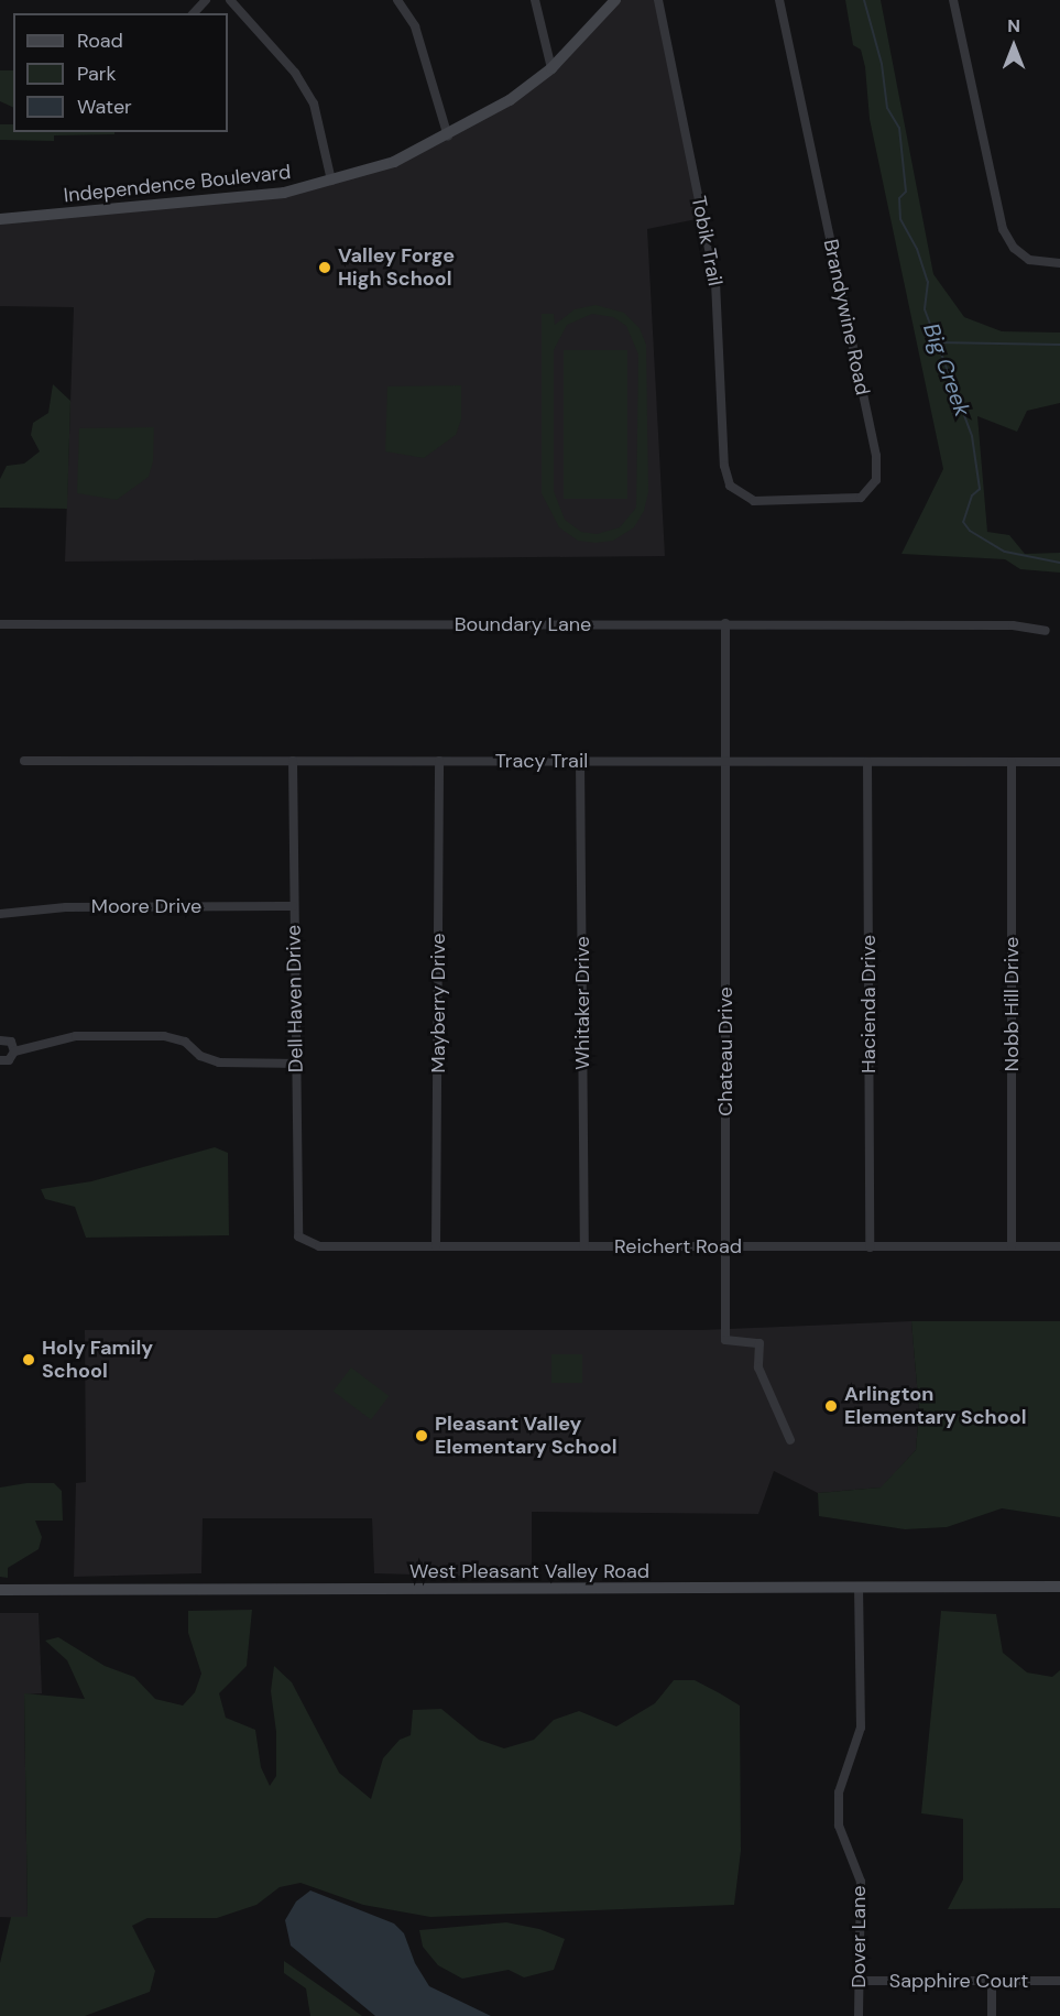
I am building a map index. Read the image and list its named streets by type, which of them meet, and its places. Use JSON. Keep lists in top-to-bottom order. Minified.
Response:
{"streets":{"main road":["Independence Boulevard","West Pleasant Valley Road"],"street":["Tobik Trail","Brandywine Road","Boundary Lane","Tracy Trail","Moore Drive","Dell Haven Drive","Mayberry Drive","Whitaker Drive","Hacienda Drive","Nobb Hill Drive","Chateau Drive","Reichert Road","Dover Lane","Sapphire Court"]},"crossings":[["Tobik Trail","Brandywine Road"],["Boundary Lane","Chateau Drive"],["Tracy Trail","Dell Haven Drive"],["Tracy Trail","Mayberry Drive"],["Tracy Trail","Whitaker Drive"],["Tracy Trail","Hacienda Drive"],["Tracy Trail","Nobb Hill Drive"],["Tracy Trail","Chateau Drive"],["Moore Drive","Dell Haven Drive"],["Dell Haven Drive","Reichert Road"],["Mayberry Drive","Reichert Road"],["Whitaker Drive","Reichert Road"],["Hacienda Drive","Reichert Road"],["Nobb Hill Drive","Reichert Road"],["Chateau Drive","Reichert Road"],["West Pleasant Valley Road","Dover Lane"],["Dover Lane","Sapphire Court"]],"water":["Big Creek"],"places":["Valley Forge High School","Holy Family School","Arlington Elementary School","Pleasant Valley Elementary School"],"legend":["Road","Park","Water"],"north":"top"}
